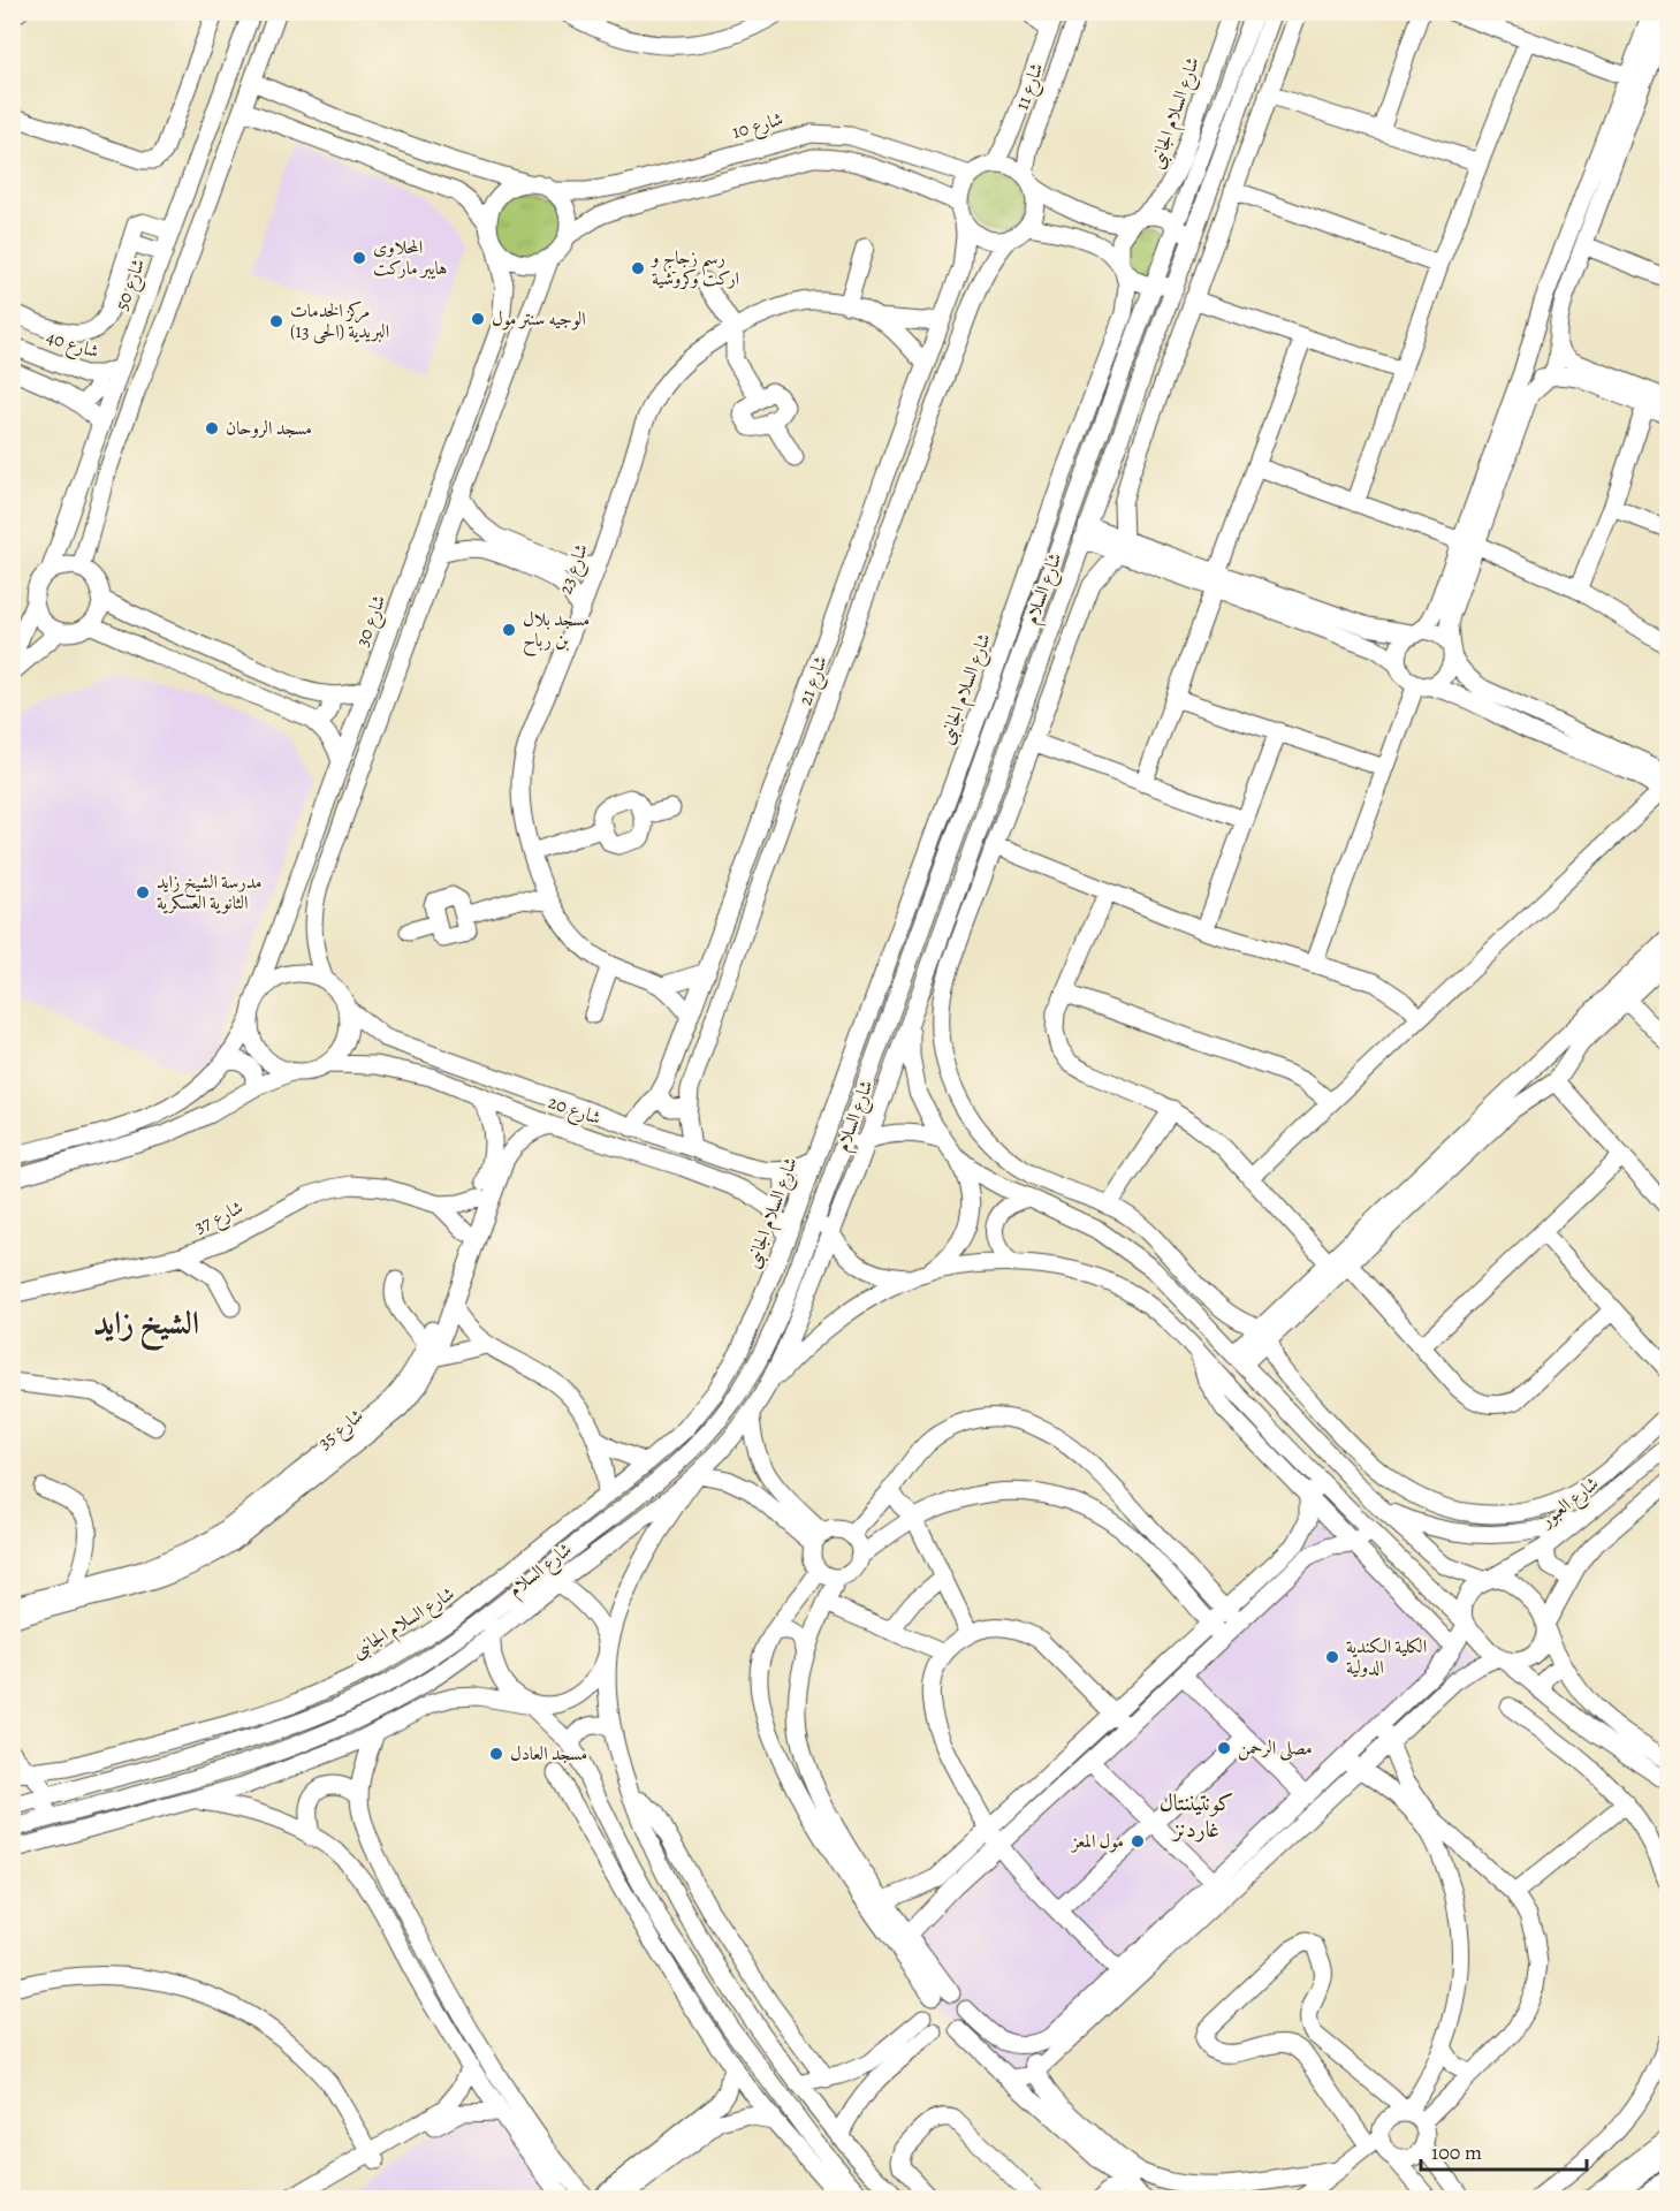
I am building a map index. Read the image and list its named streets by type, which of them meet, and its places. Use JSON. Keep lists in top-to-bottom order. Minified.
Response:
{"streets":{"street":["شارع 11","شارع السلام الجانبى","شارع 10","شارع 50","شارع 40","شارع 23","شارع السلام","شارع 30","شارع 21","شارع 20","شارع 37","شارع 35","شارع العبور"]},"crossings":[["شارع 11","شارع 10"],["شارع 11","شارع 21"],["شارع السلام الجانبى","شارع السلام"],["شارع السلام الجانبى","شارع 20"],["شارع 10","شارع 30"],["شارع 10","شارع 21"],["شارع 50","شارع 40"],["شارع 23","شارع 21"],["شارع 30","شارع 20"],["شارع 21","شارع 20"],["شارع 20","شارع 35"],["شارع 37","شارع 35"]],"districts":["الشيخ زايد","كونتيننتال غاردنز"],"places":["المحلاوى هايبر ماركت","رسم زجاج و اركت وكروشية","الوجيه سنتر مول","مركز الخدمات البريدية (الحى 13)","مسجد الروحان","مسجد بلال بن رباح","مدرسة الشيخ زايد الثانوية العسكرية","الكلية الكندية الدولية","مصلى الرحمن","مسجد العادل","مول المعز"],"scale_bar":"100 m"}
